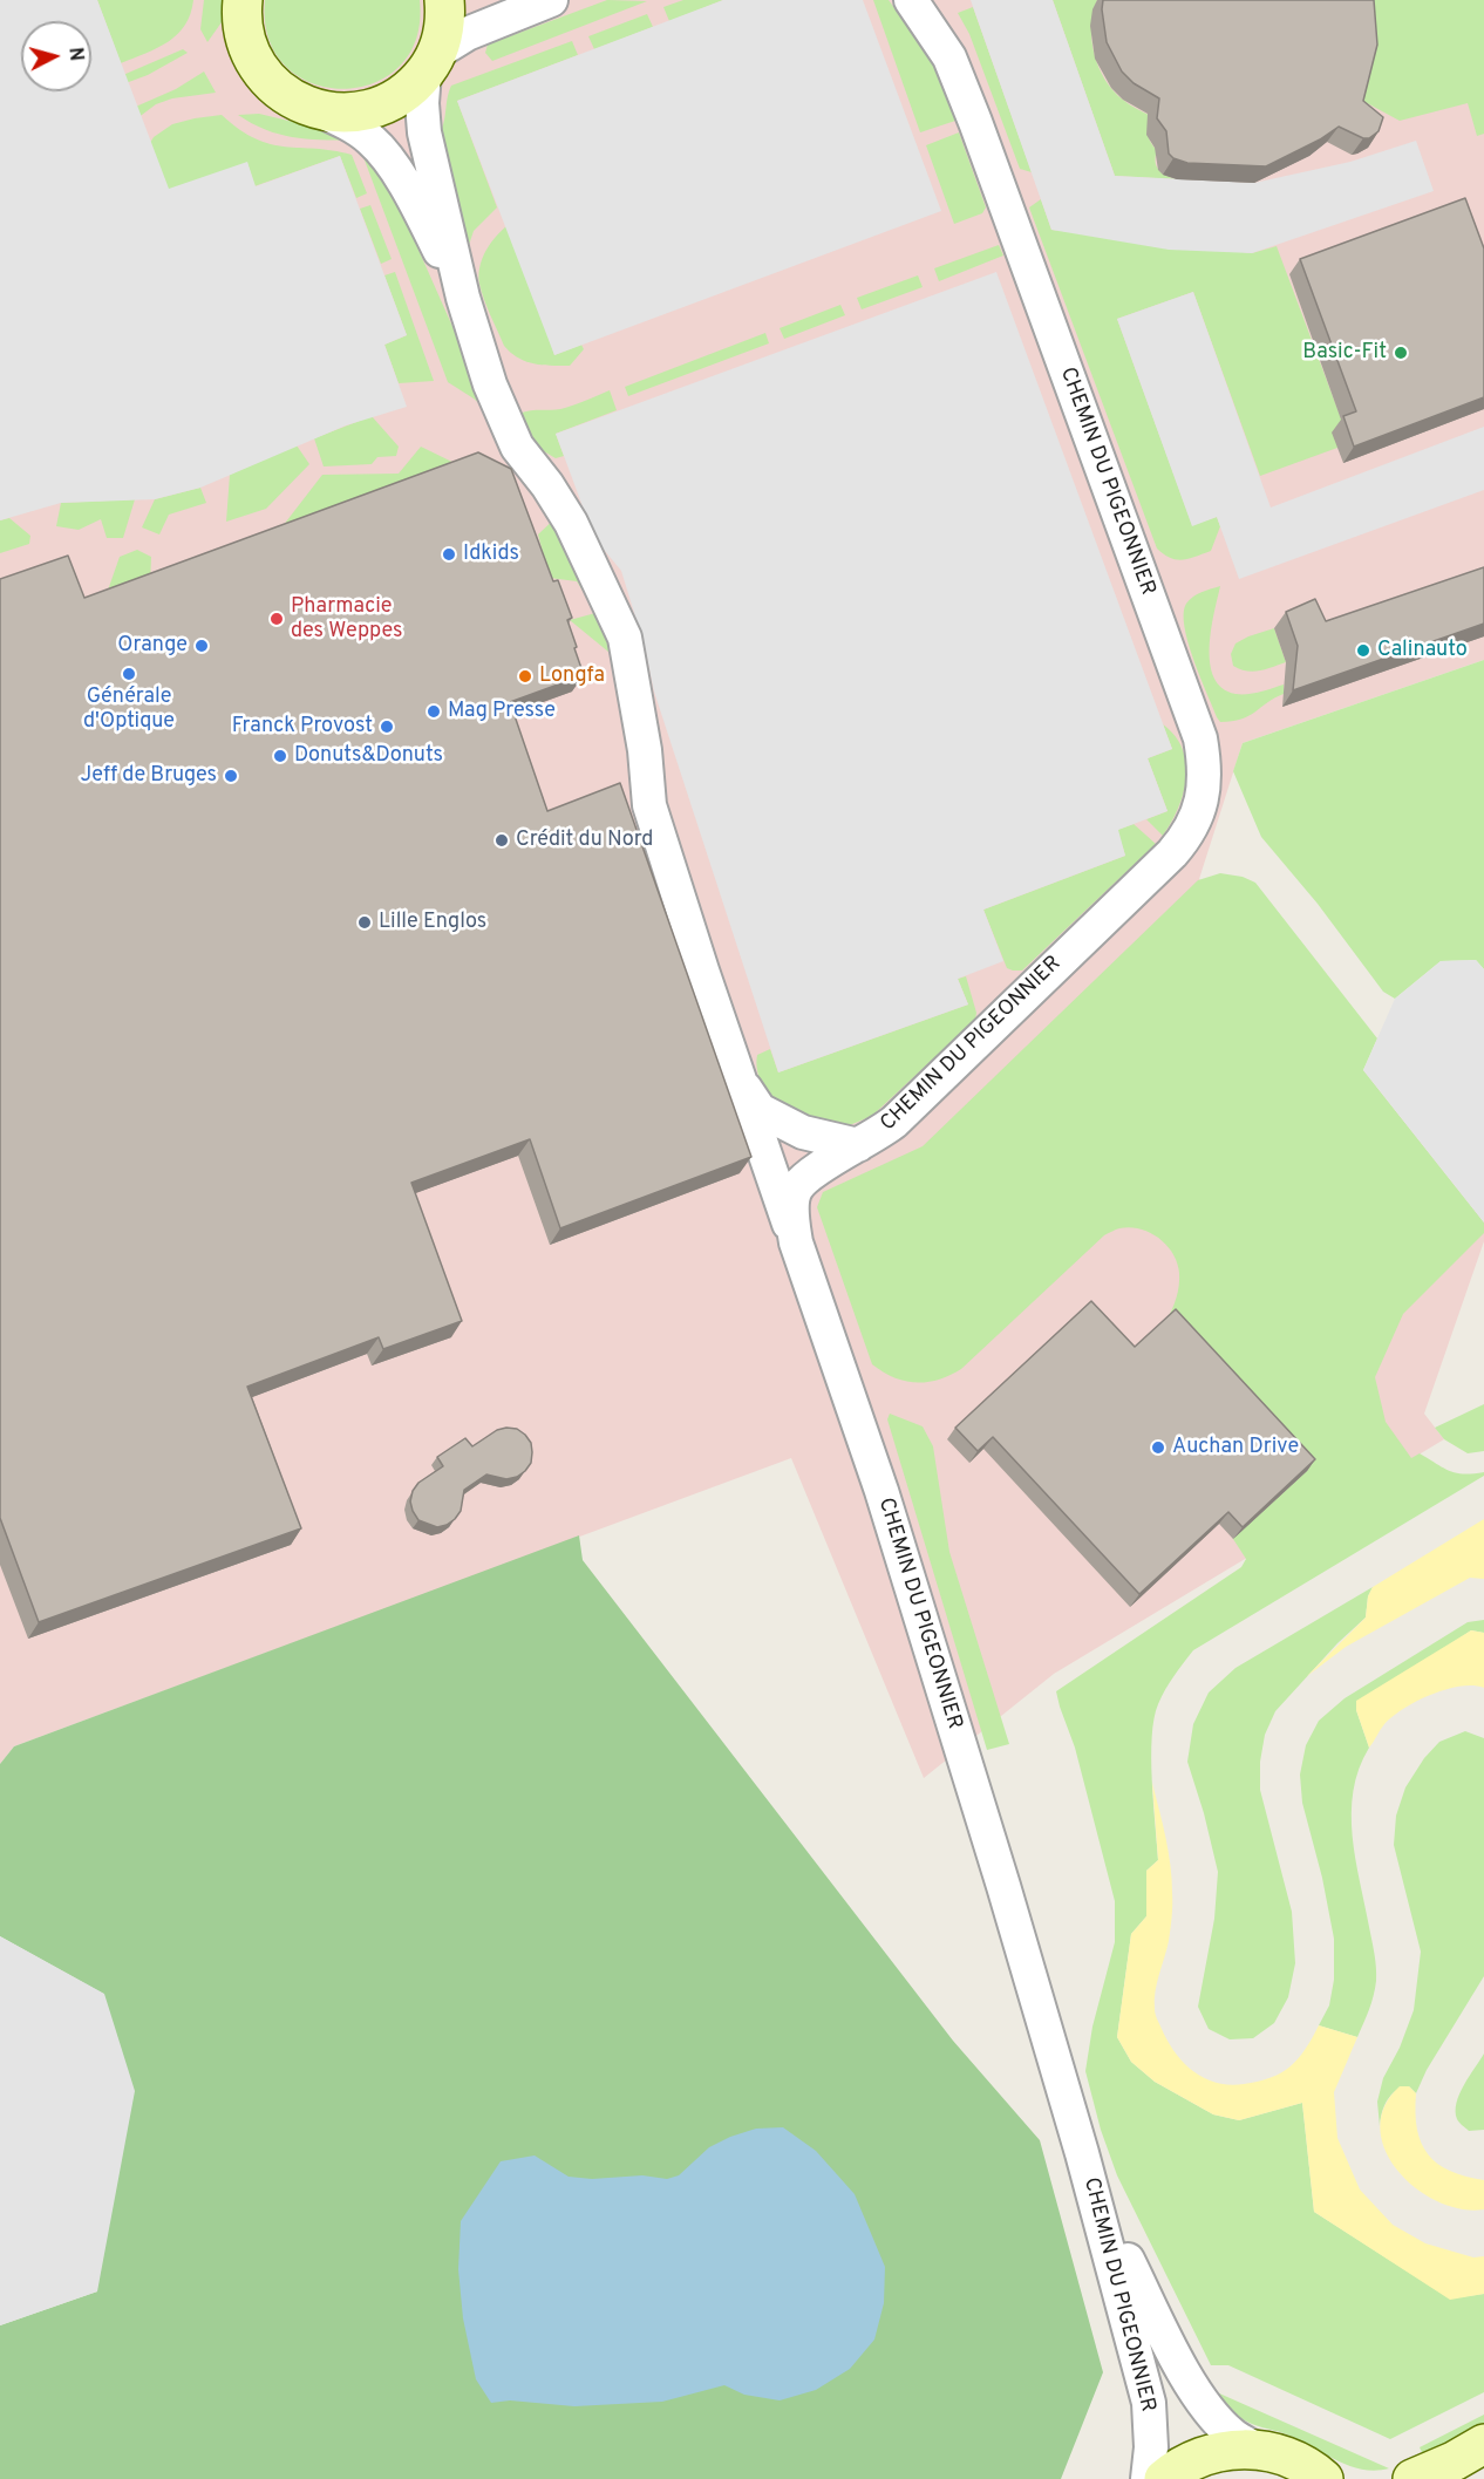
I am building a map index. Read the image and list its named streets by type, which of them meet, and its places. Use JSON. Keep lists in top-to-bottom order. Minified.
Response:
{"streets":{"street":["CHEMIN DU PIGEONNIER"]},"places":["Basic-Fit","Idkids","Pharmacie des Weppes","Orange","Calinauto","Générale d'Optique","Longfa","Mag Presse","Franck Provost","Donuts&Donuts","Jeff de Bruges","Crédit du Nord","Lille Englos","Auchan Drive"],"north":"right"}
